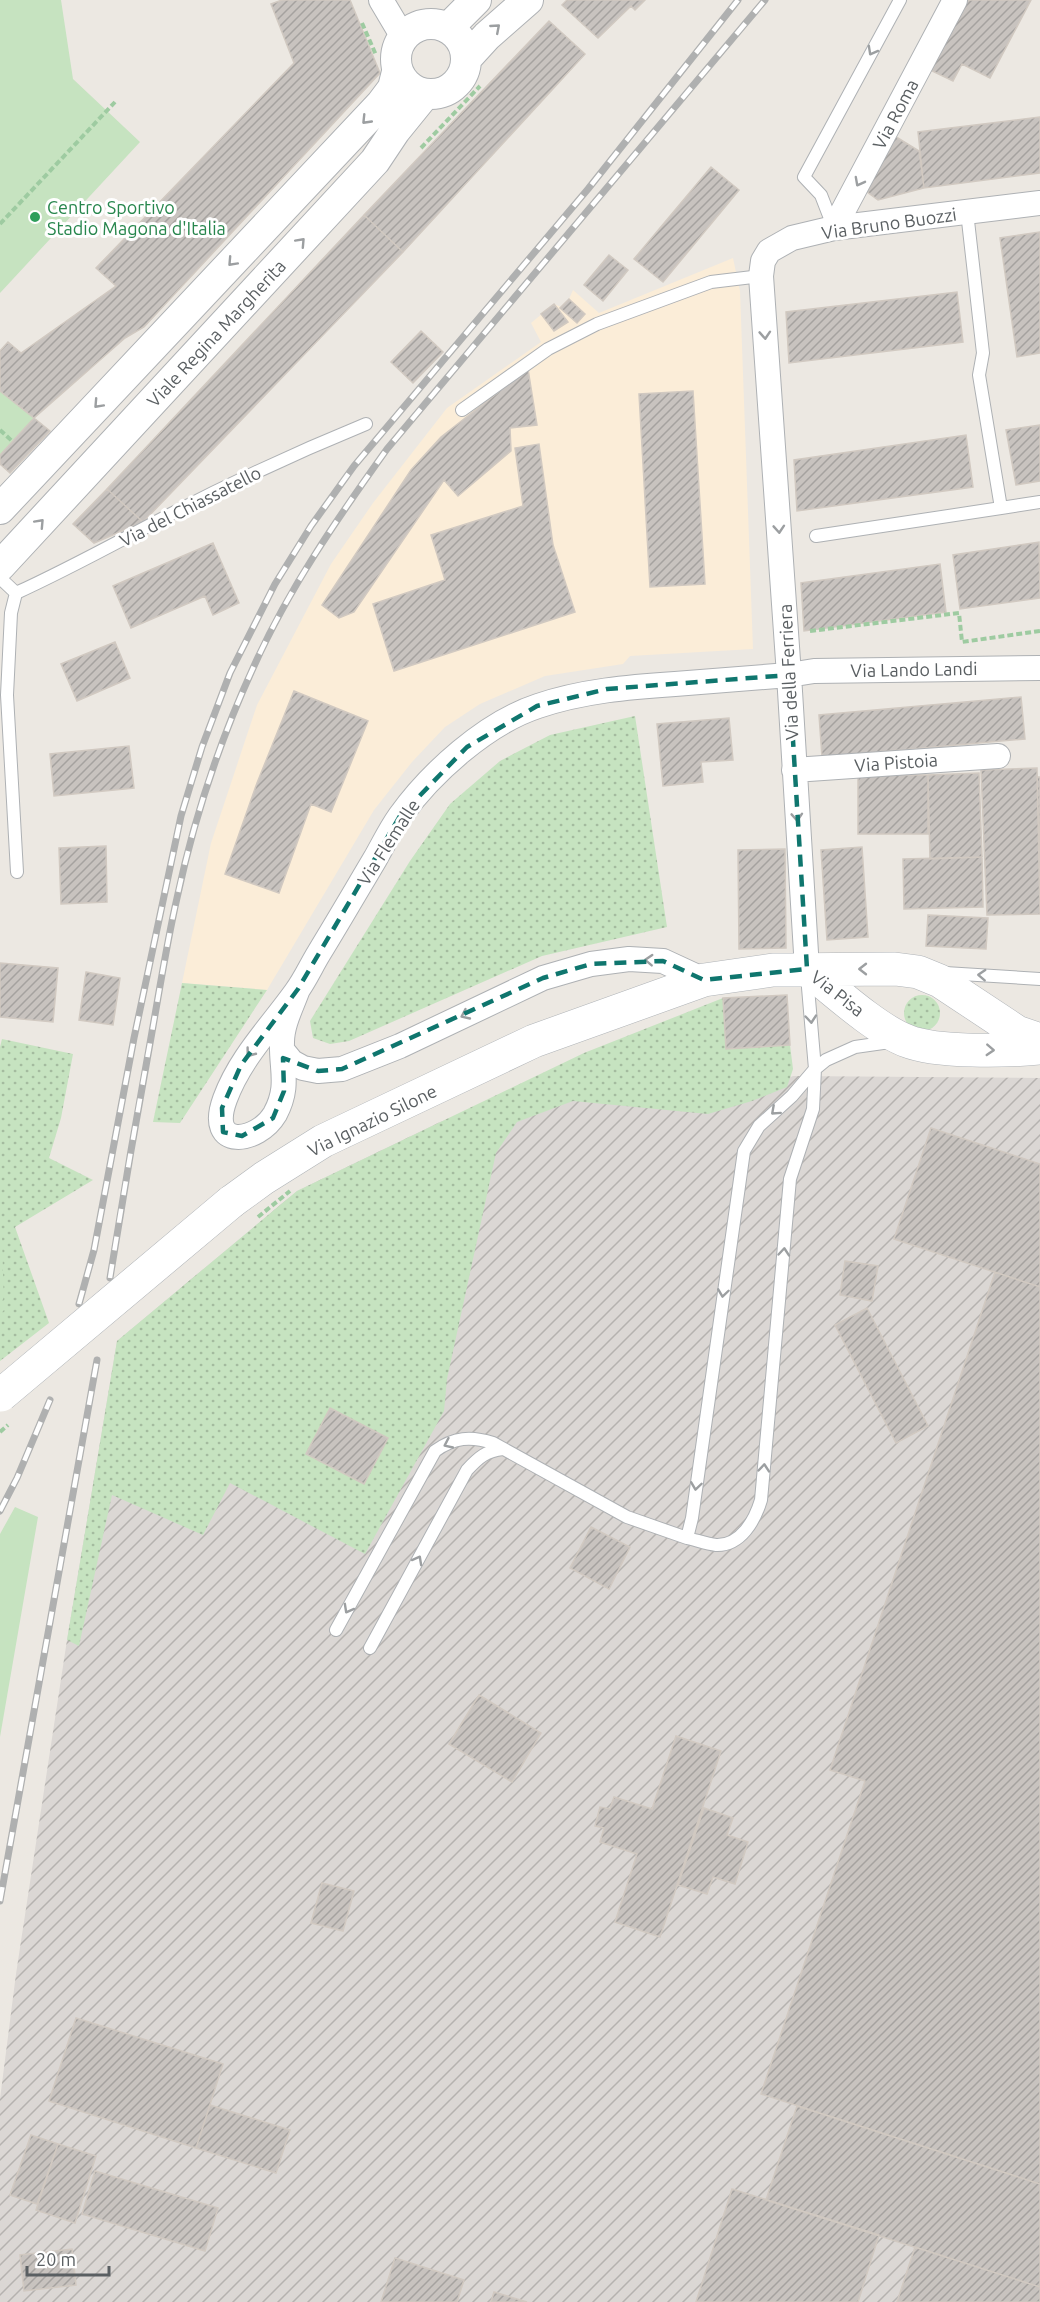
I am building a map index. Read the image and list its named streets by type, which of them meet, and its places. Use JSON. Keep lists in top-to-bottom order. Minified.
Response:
{"streets":{"main road":["Via Pisa","Via Ignazio Silone"],"street":["Via Roma","Via Bruno Buozzi","Viale Regina Margherita","Via Lando Landi","Via della Ferriera","Via Pistoia","Via Flemalle"],"lane":["Via del Chiassatello"]},"crossings":[["Via Roma","Via Bruno Buozzi"],["Via Bruno Buozzi","Via della Ferriera"],["Via Lando Landi","Via della Ferriera"],["Via Lando Landi","Via Flemalle"],["Via della Ferriera","Via Pistoia"],["Via della Ferriera","Via Flemalle"],["Via della Ferriera","Via Pisa"],["Via della Ferriera","Via Ignazio Silone"],["Via Pisa","Via Ignazio Silone"]],"one_way":["Via Roma"],"places":["Centro Sportivo Stadio Magona d'Italia"],"scale_bar":"20 m"}
